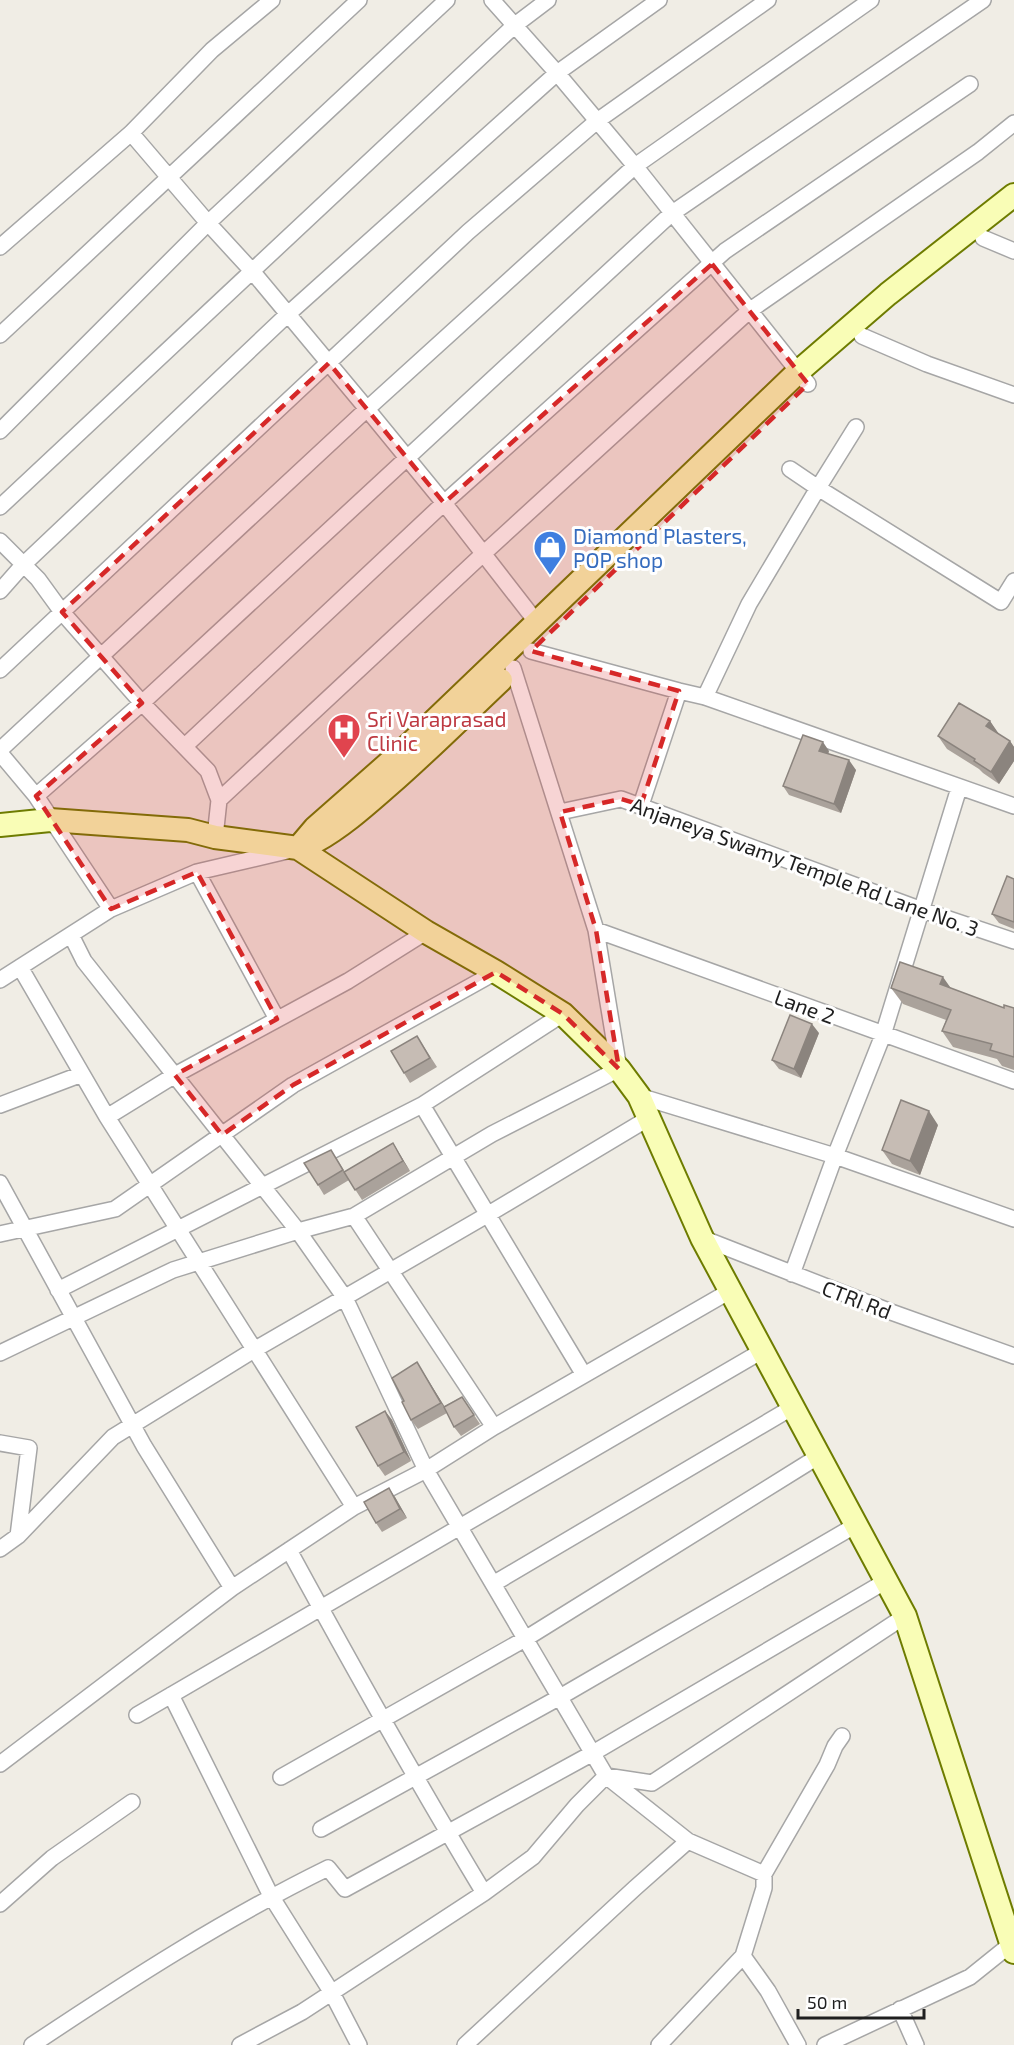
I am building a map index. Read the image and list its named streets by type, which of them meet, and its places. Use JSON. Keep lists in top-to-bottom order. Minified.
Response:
{"streets":{"street":["Anjaneya Swamy Temple Rd Lane No. 3","Lane 2","CTRI Rd"]},"places":{"shop":["Diamond Plasters, POP shop"],"hospital":["Sri Varaprasad Clinic"]},"scale_bar":"50 m"}
